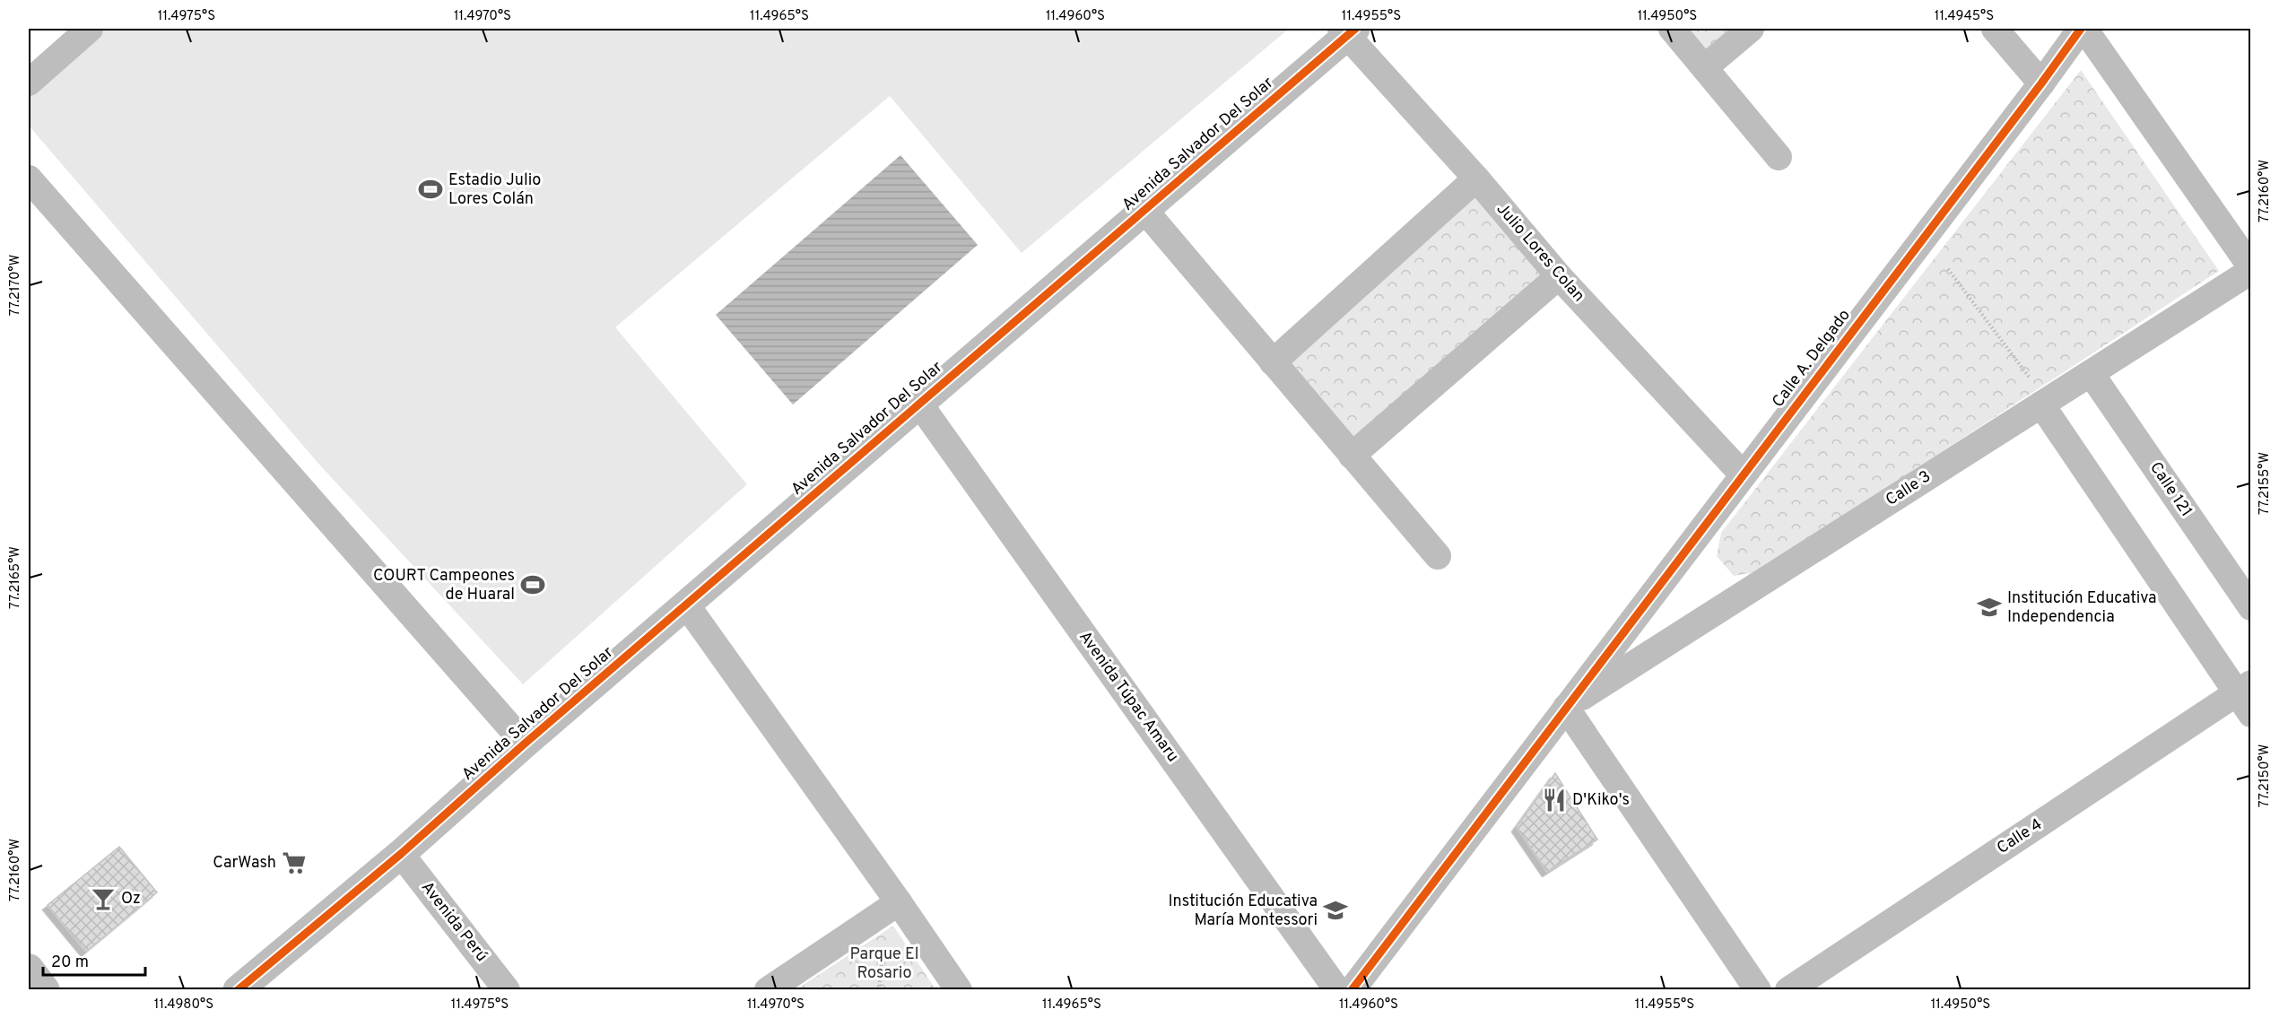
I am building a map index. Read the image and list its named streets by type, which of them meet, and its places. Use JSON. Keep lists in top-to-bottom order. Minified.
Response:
{"streets":{"main road":["Avenida Salvador Del Solar"],"street":["Julio Lores Colan","Calle A. Delgado","Calle 3","Calle 121","Avenida Túpac Amaru","Calle 4","Avenida Perú"]},"crossings":[["Avenida Salvador Del Solar","Julio Lores Colan"],["Avenida Salvador Del Solar","Avenida Túpac Amaru"],["Avenida Salvador Del Solar","Avenida Perú"],["Julio Lores Colan","Calle A. Delgado"],["Calle A. Delgado","Calle 3"],["Calle 3","Calle 121"]],"parks":["Parque El Rosario"],"places":{"sports":["Estadio Julio Lores Colán","COURT Campeones de Huaral"],"school or university":["Institución Educativa Independencia","Institución Educativa María Montessori"],"restaurant":["D'Kiko's"],"supermarket":["CarWash"],"bar":["Oz"]},"scale_bar":"20 m","coordinates":["11.4975°S","11.4970°S","11.4965°S","11.4960°S","11.4955°S","11.4950°S","11.4945°S","77.2160°W","77.2170°W","77.2155°W","77.2165°W","77.2150°W","11.4980°S"]}
